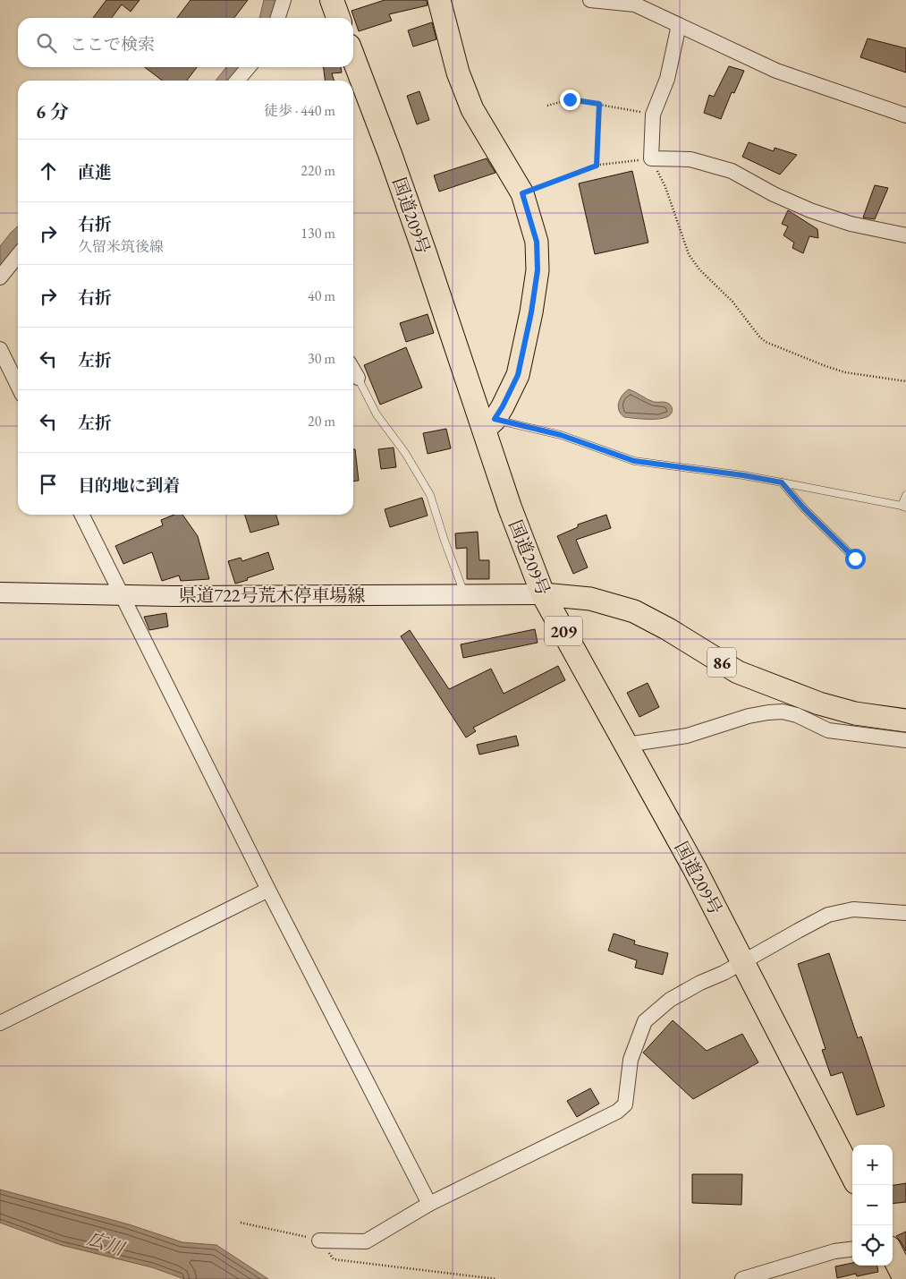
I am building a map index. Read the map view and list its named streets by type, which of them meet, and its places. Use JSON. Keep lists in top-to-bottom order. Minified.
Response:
{"streets":{"highway":["国道209号","209"],"main road":["県道722号荒木停車場線","86"]},"crossings":[["国道209号","県道722号荒木停車場線"],["国道209号","86"],["県道722号荒木停車場線","86"]],"water":["広川"],"page":{"search":"ここで検索","heading":["6 分","徒歩 · 440 m"],"list":[["直進","220 m"],["右折","久留米筑後線","130 m"],["右折","40 m"],["左折","30 m"],["左折","20 m"],"目的地に到着"],"map_buttons":["+","−"]}}
